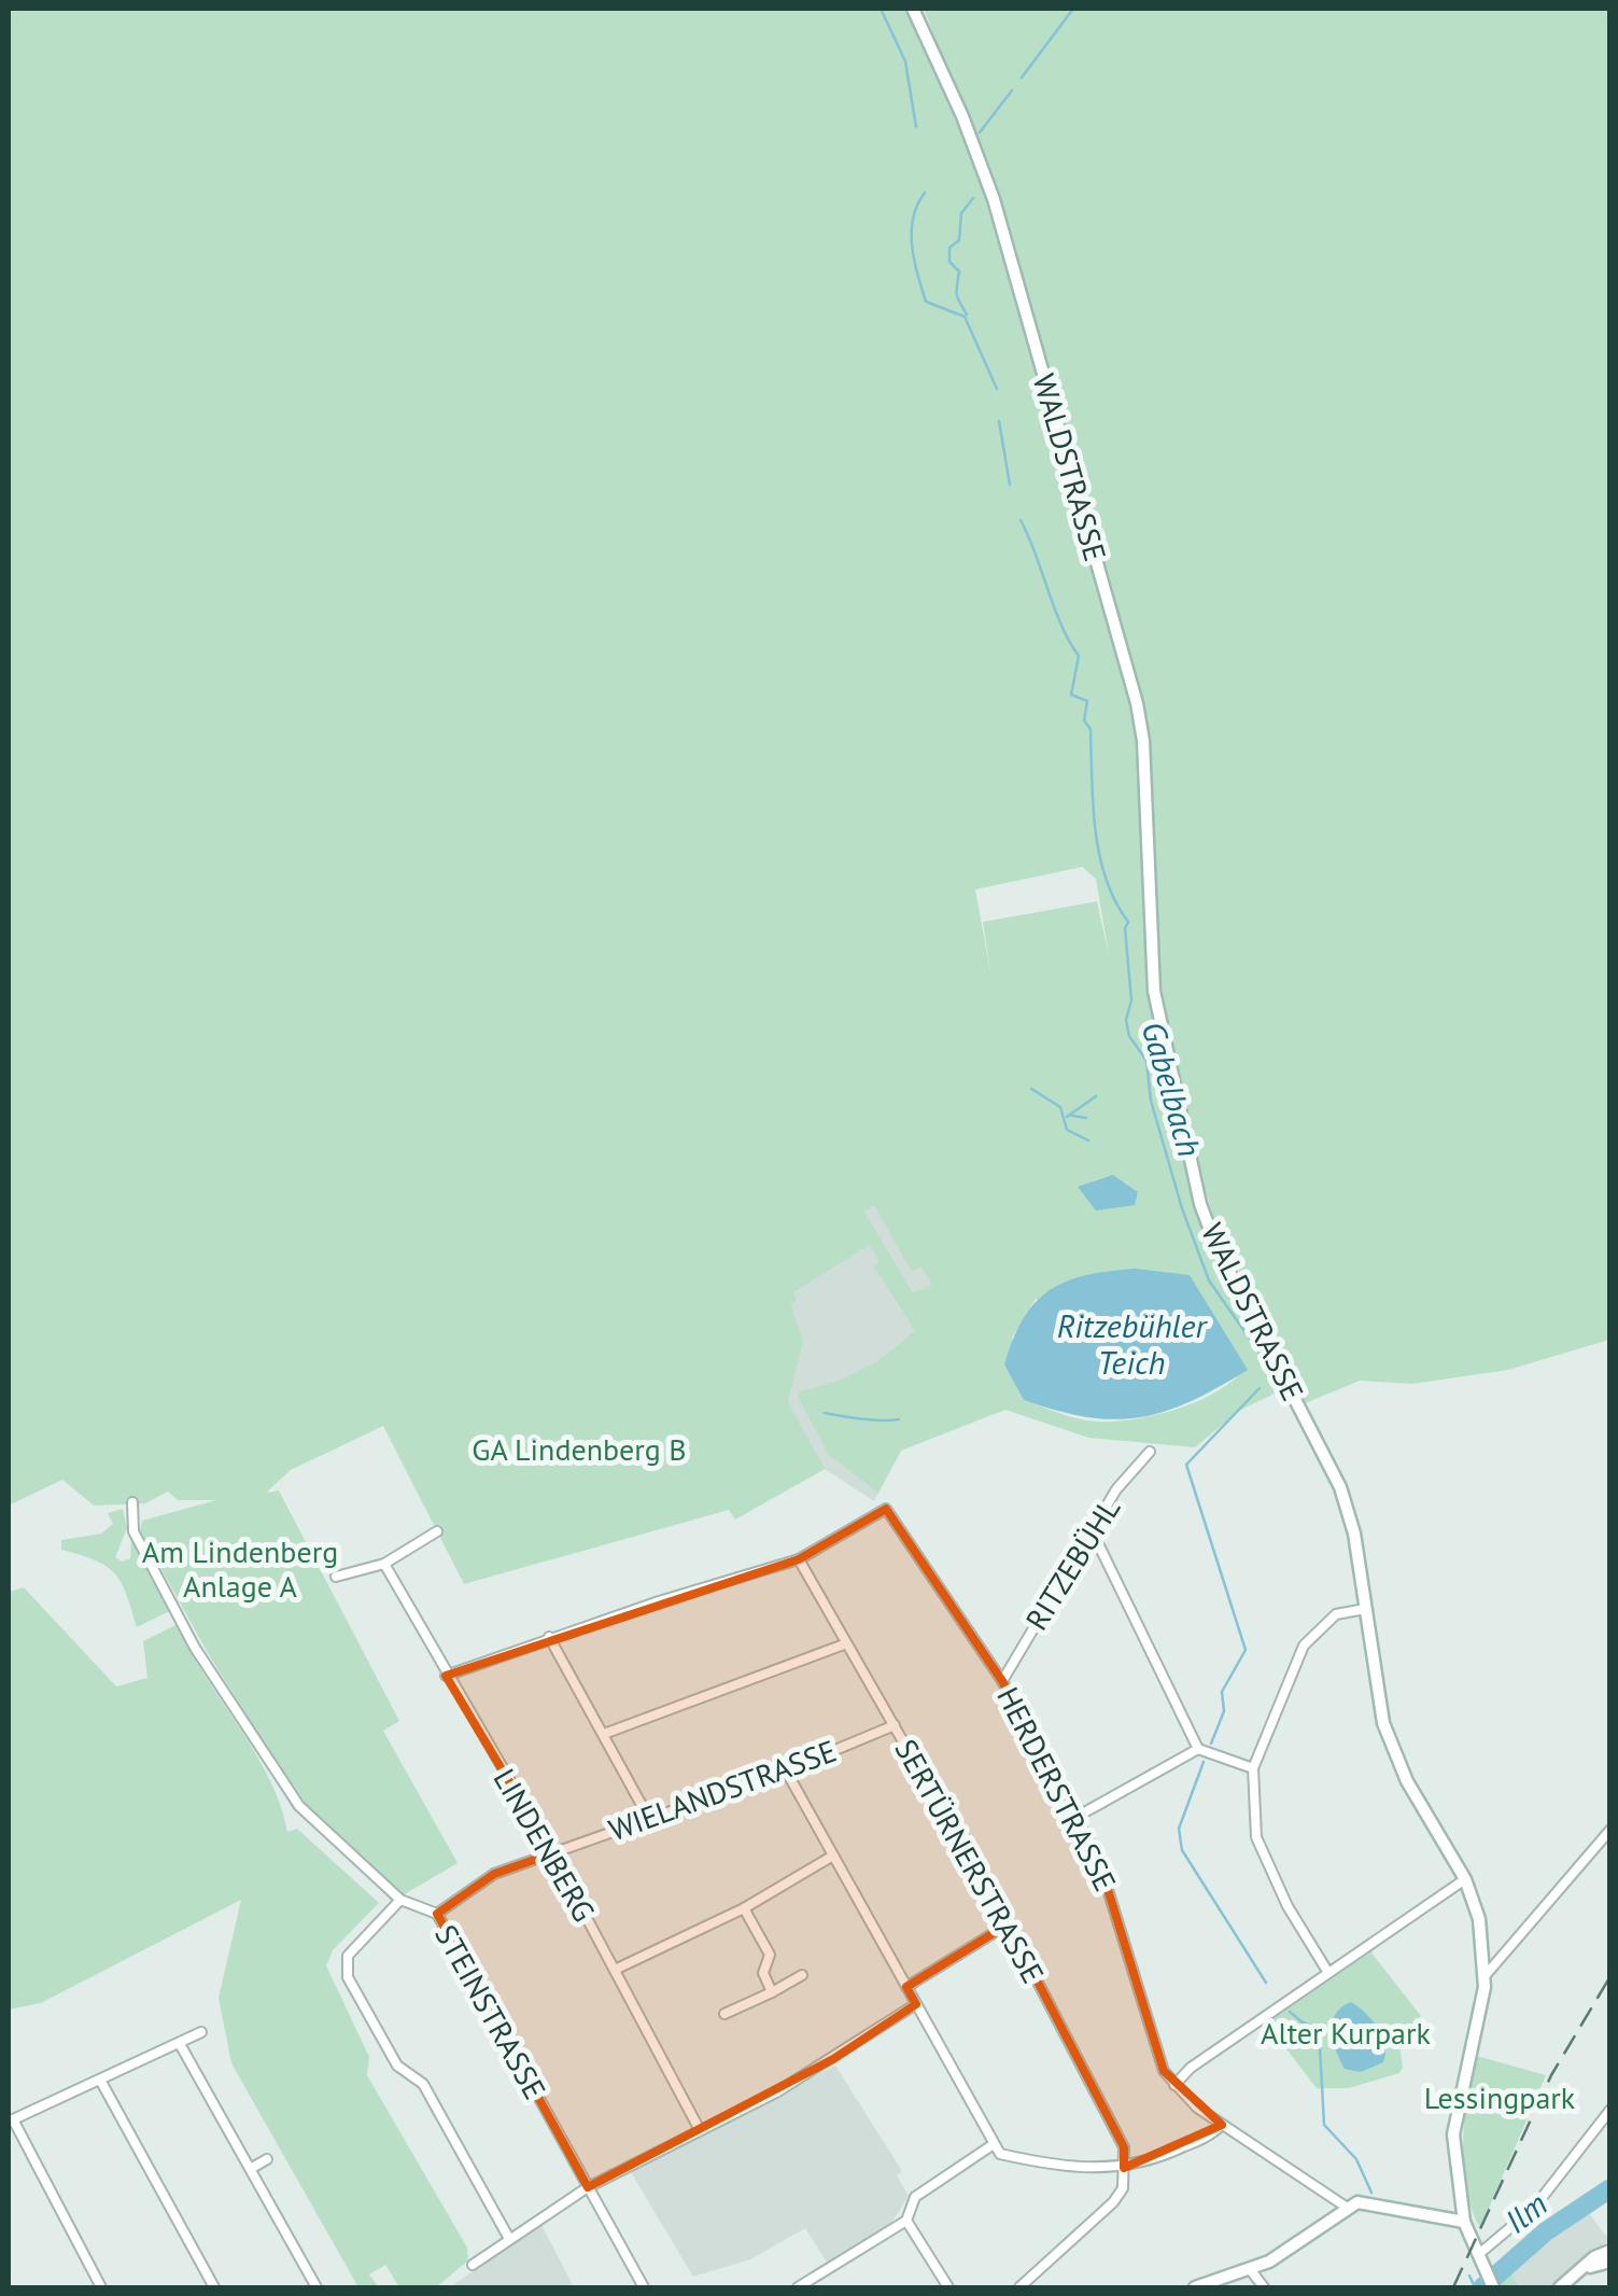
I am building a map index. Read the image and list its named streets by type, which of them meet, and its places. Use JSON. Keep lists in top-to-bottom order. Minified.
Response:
{"streets":{"street":["WALDSTRASSE","RITZEBÜHL","HERDERSTRASSE","WIELANDSTRASSE","LINDENBERG","SERTÜRNERSTRASSE","STEINSTRASSE"]},"crossings":[["RITZEBÜHL","HERDERSTRASSE"],["HERDERSTRASSE","SERTÜRNERSTRASSE"],["WIELANDSTRASSE","LINDENBERG"],["WIELANDSTRASSE","SERTÜRNERSTRASSE"],["WIELANDSTRASSE","STEINSTRASSE"]],"water":["Gabelbach","Ritzebühler Teich","Ilm"],"parks":["GA Lindenberg B","Am Lindenberg Anlage A","Alter Kurpark","Lessingpark"]}
